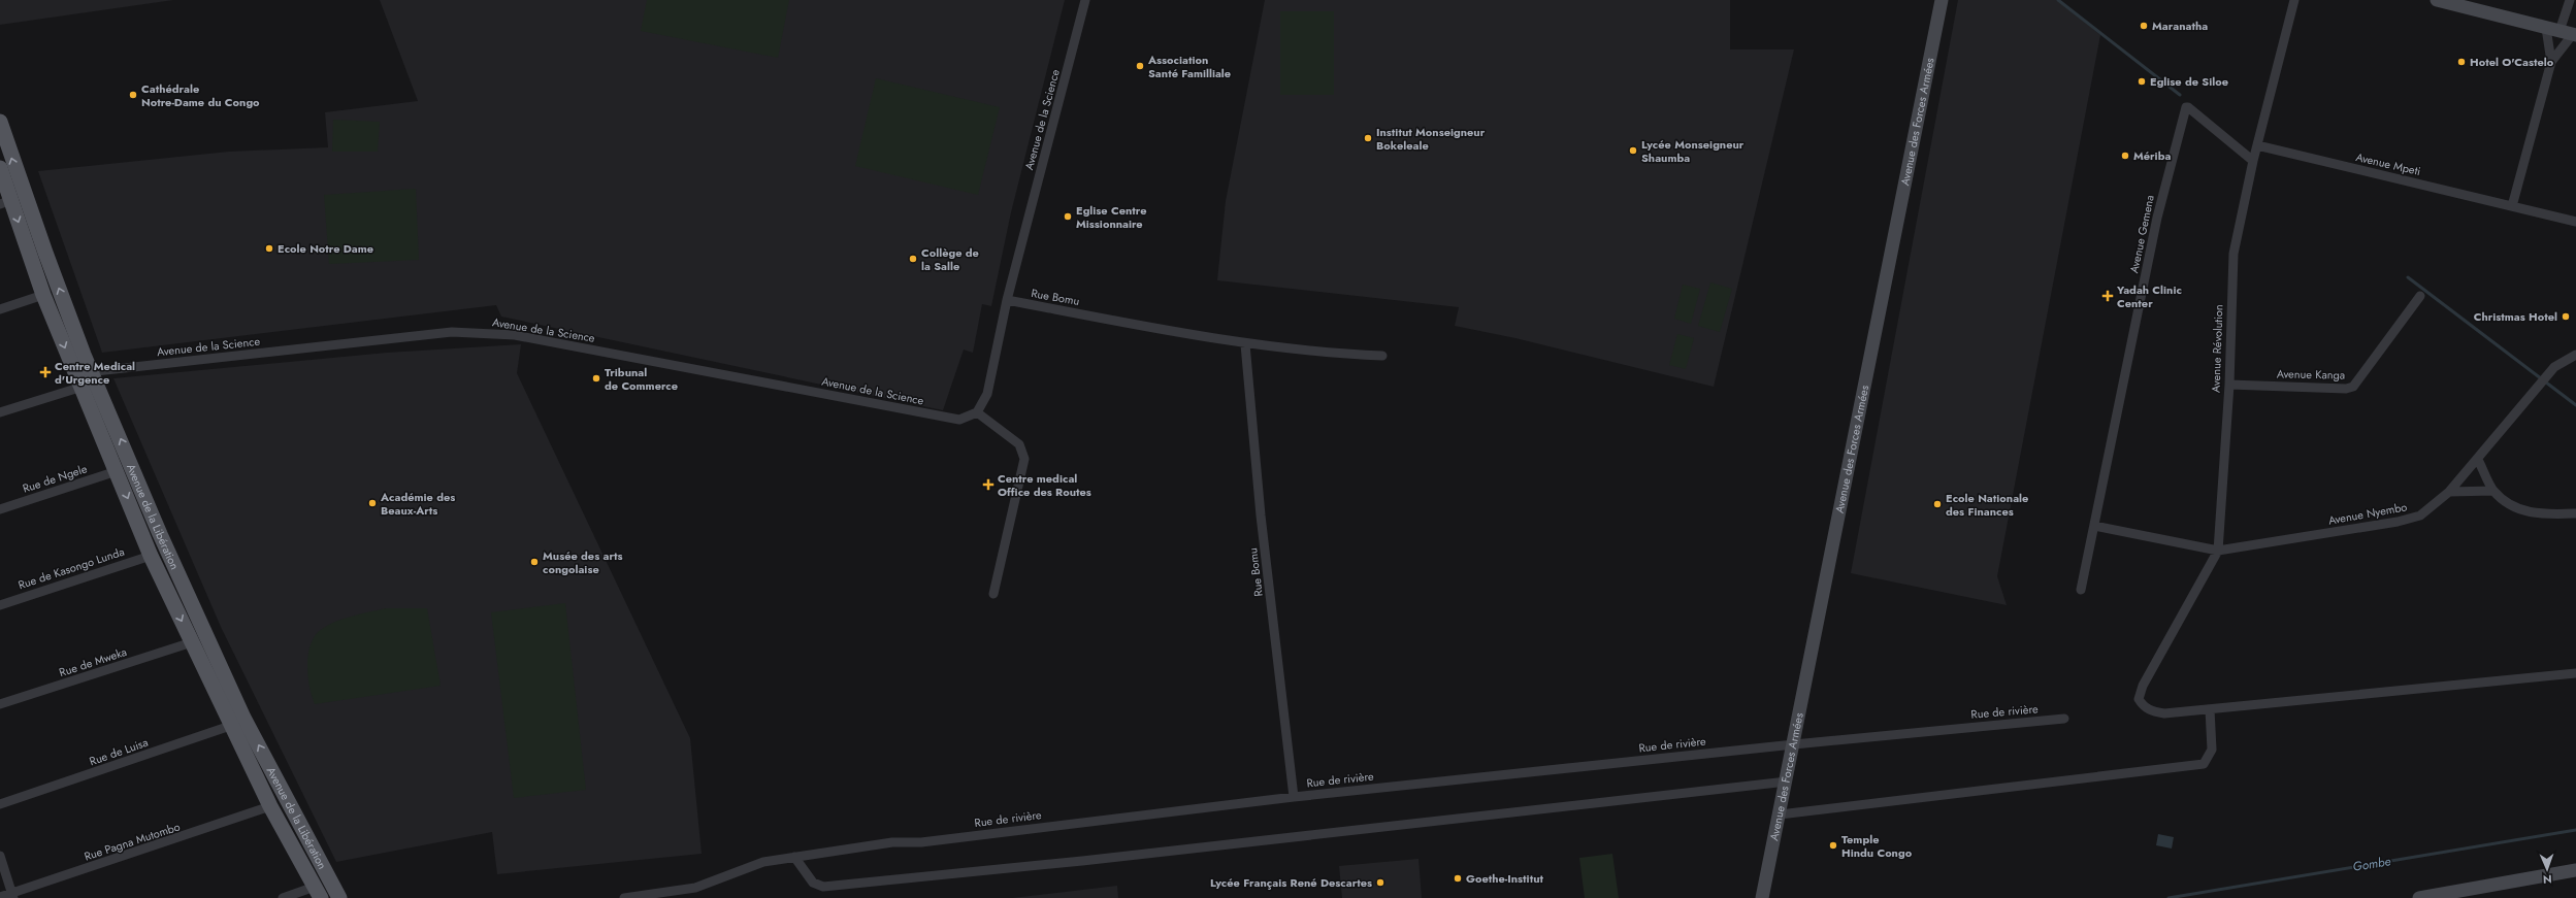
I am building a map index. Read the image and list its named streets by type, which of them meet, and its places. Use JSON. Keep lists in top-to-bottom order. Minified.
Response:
{"streets":{"main road":["Avenue de la Libération"],"street":["Avenue de la Science","Avenue des Forces Armées","Avenue Mpeti","Avenue Gemena","Rue Bomu","Avenue Révolution","Avenue Kanga","Rue de Ngele","Avenue Nyembo","Rue de Kasongo Lunda","Rue de Mweka","Rue de rivière","Rue de Luisa","Rue Pagna Mutombo"]},"crossings":[["Avenue de la Science","Rue Bomu"],["Avenue de la Science","Avenue de la Libération"],["Avenue des Forces Armées","Rue de rivière"],["Avenue Mpeti","Avenue Révolution"],["Avenue Gemena","Avenue Révolution"],["Rue Bomu","Rue de rivière"],["Avenue Révolution","Avenue Kanga"],["Avenue Révolution","Avenue Nyembo"],["Rue de Ngele","Avenue de la Libération"],["Avenue de la Libération","Rue de Kasongo Lunda"],["Avenue de la Libération","Rue de Mweka"],["Avenue de la Libération","Rue de Luisa"],["Avenue de la Libération","Rue Pagna Mutombo"]],"water":["Gombe"],"places":{"other":["Maranatha","Hotel O'Castelo","Association Santé Familliale","Eglise de Siloe","Cathédrale Notre-Dame du Congo","Institut Monseigneur Bokeleale","Lycée Monseigneur Shaumba","Mériba","Eglise Centre Missionnaire","Ecole Notre Dame","Collège de la Salle","Christmas Hotel","Tribunal de Commerce","Académie des Beaux-Arts","Ecole Nationale des Finances","Musée des arts congolaise","Temple Hindu Congo","Goethe-Institut","Lycée Français René Descartes"],"health":["Yadah Clinic Center","Centre Medical d'Urgence","Centre medical Office des Routes"]},"north":"bottom"}
